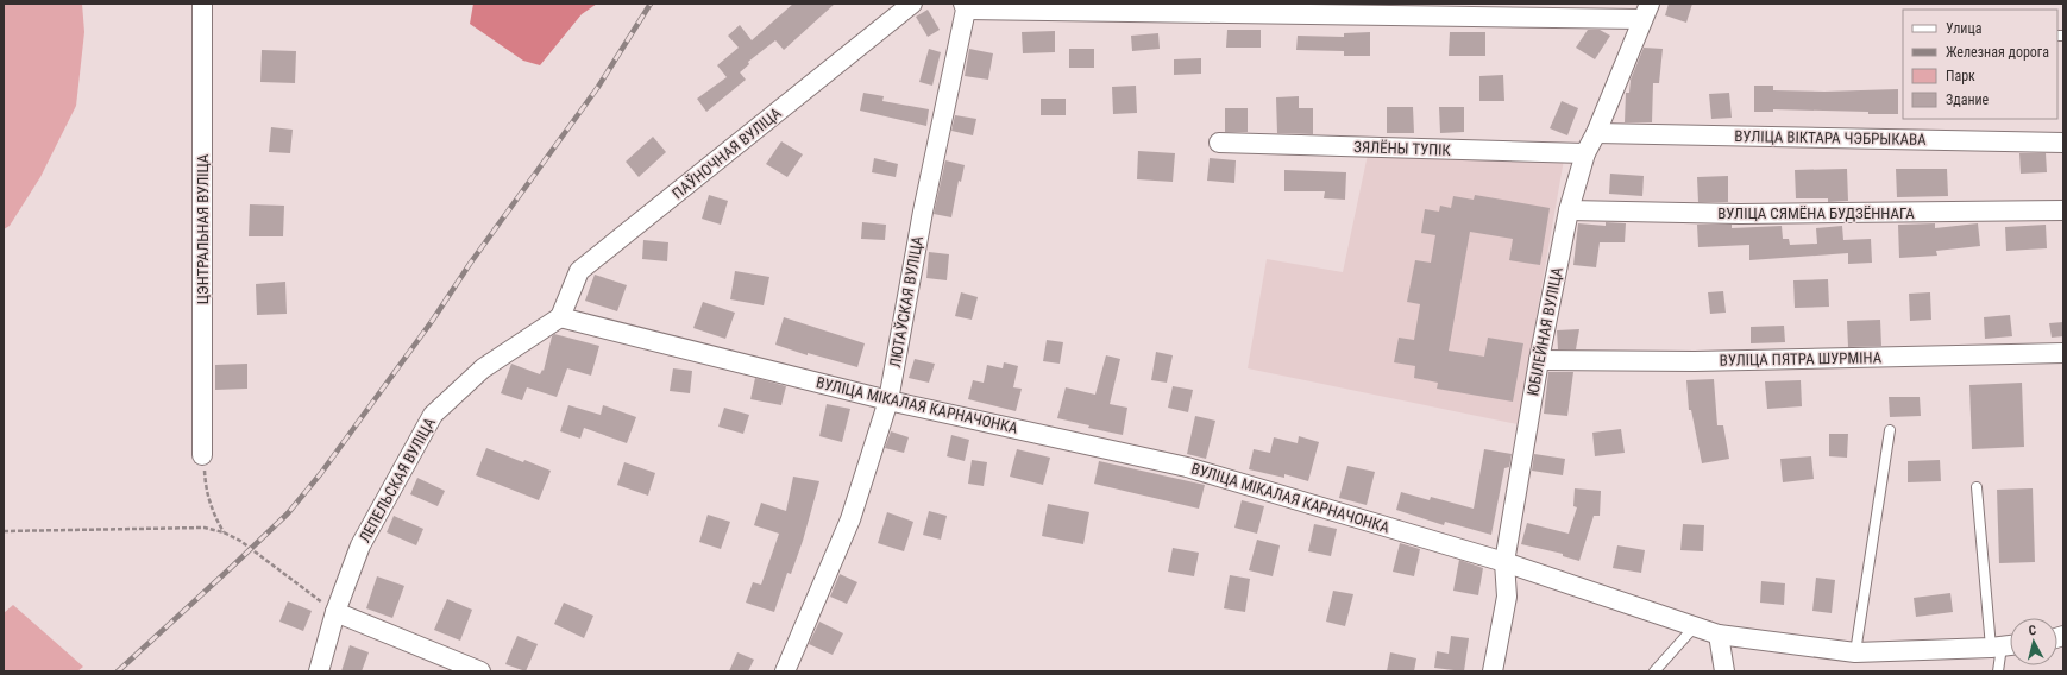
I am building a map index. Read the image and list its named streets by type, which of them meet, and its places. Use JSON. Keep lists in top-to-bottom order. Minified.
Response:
{"streets":{"street":["ВУЛІЦА ВІКТАРА ЧЭБРЫКАВА","ЗЯЛЁНЫ ТУПІК","ПАЎНОЧНАЯ ВУЛІЦА","ВУЛІЦА СЯМЁНА БУДЗЁННАГА","ЦЭНТРАЛЬНАЯ ВУЛІЦА","ЛЮТАЎСКАЯ ВУЛІЦА","ЮБІЛЕЙНАЯ ВУЛІЦА","ВУЛІЦА ПЯТРА ШУРМІНА","ВУЛІЦА МІКАЛАЯ КАРНАЧОНКА","ЛЕПЕЛЬСКАЯ ВУЛІЦА"]},"crossings":[["ВУЛІЦА ВІКТАРА ЧЭБРЫКАВА","ЮБІЛЕЙНАЯ ВУЛІЦА"],["ЗЯЛЁНЫ ТУПІК","ЮБІЛЕЙНАЯ ВУЛІЦА"],["ПАЎНОЧНАЯ ВУЛІЦА","ВУЛІЦА МІКАЛАЯ КАРНАЧОНКА"],["ПАЎНОЧНАЯ ВУЛІЦА","ЛЕПЕЛЬСКАЯ ВУЛІЦА"],["ВУЛІЦА СЯМЁНА БУДЗЁННАГА","ЮБІЛЕЙНАЯ ВУЛІЦА"],["ЛЮТАЎСКАЯ ВУЛІЦА","ВУЛІЦА МІКАЛАЯ КАРНАЧОНКА"],["ЮБІЛЕЙНАЯ ВУЛІЦА","ВУЛІЦА ПЯТРА ШУРМІНА"],["ЮБІЛЕЙНАЯ ВУЛІЦА","ВУЛІЦА МІКАЛАЯ КАРНАЧОНКА"],["ВУЛІЦА МІКАЛАЯ КАРНАЧОНКА","ЛЕПЕЛЬСКАЯ ВУЛІЦА"]],"legend":["Улица","Железная дорога","Парк","Здание"],"north":"top"}
